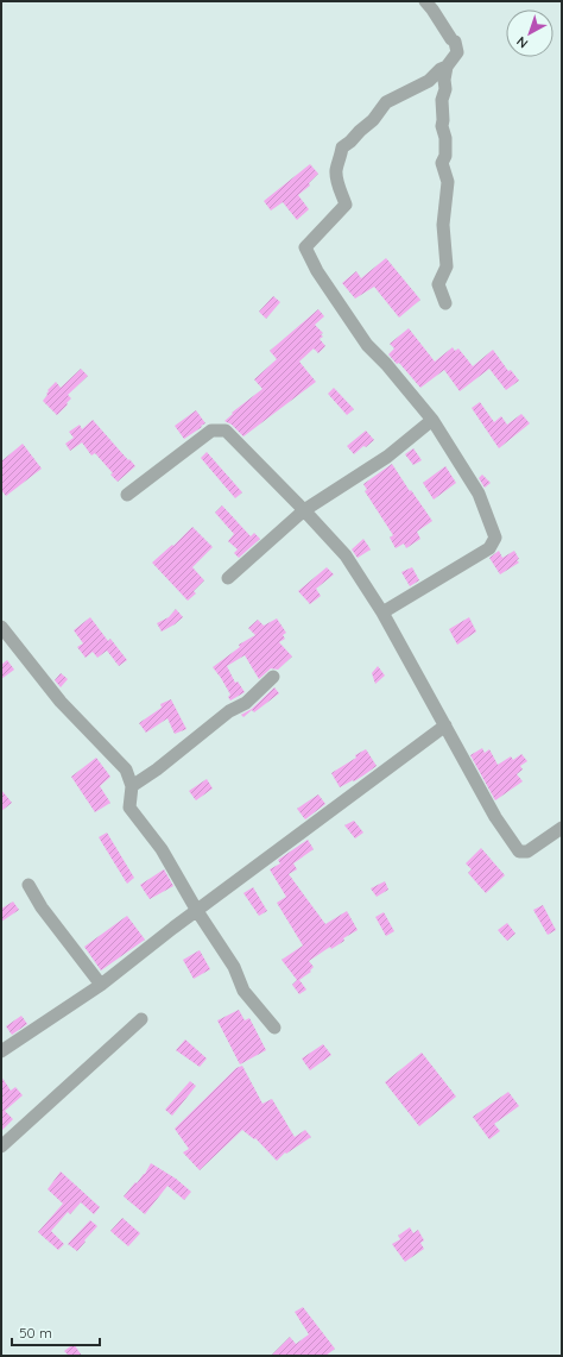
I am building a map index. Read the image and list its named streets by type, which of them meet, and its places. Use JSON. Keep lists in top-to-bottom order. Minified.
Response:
{"scale_bar":"50 m","north":"bottom left"}
